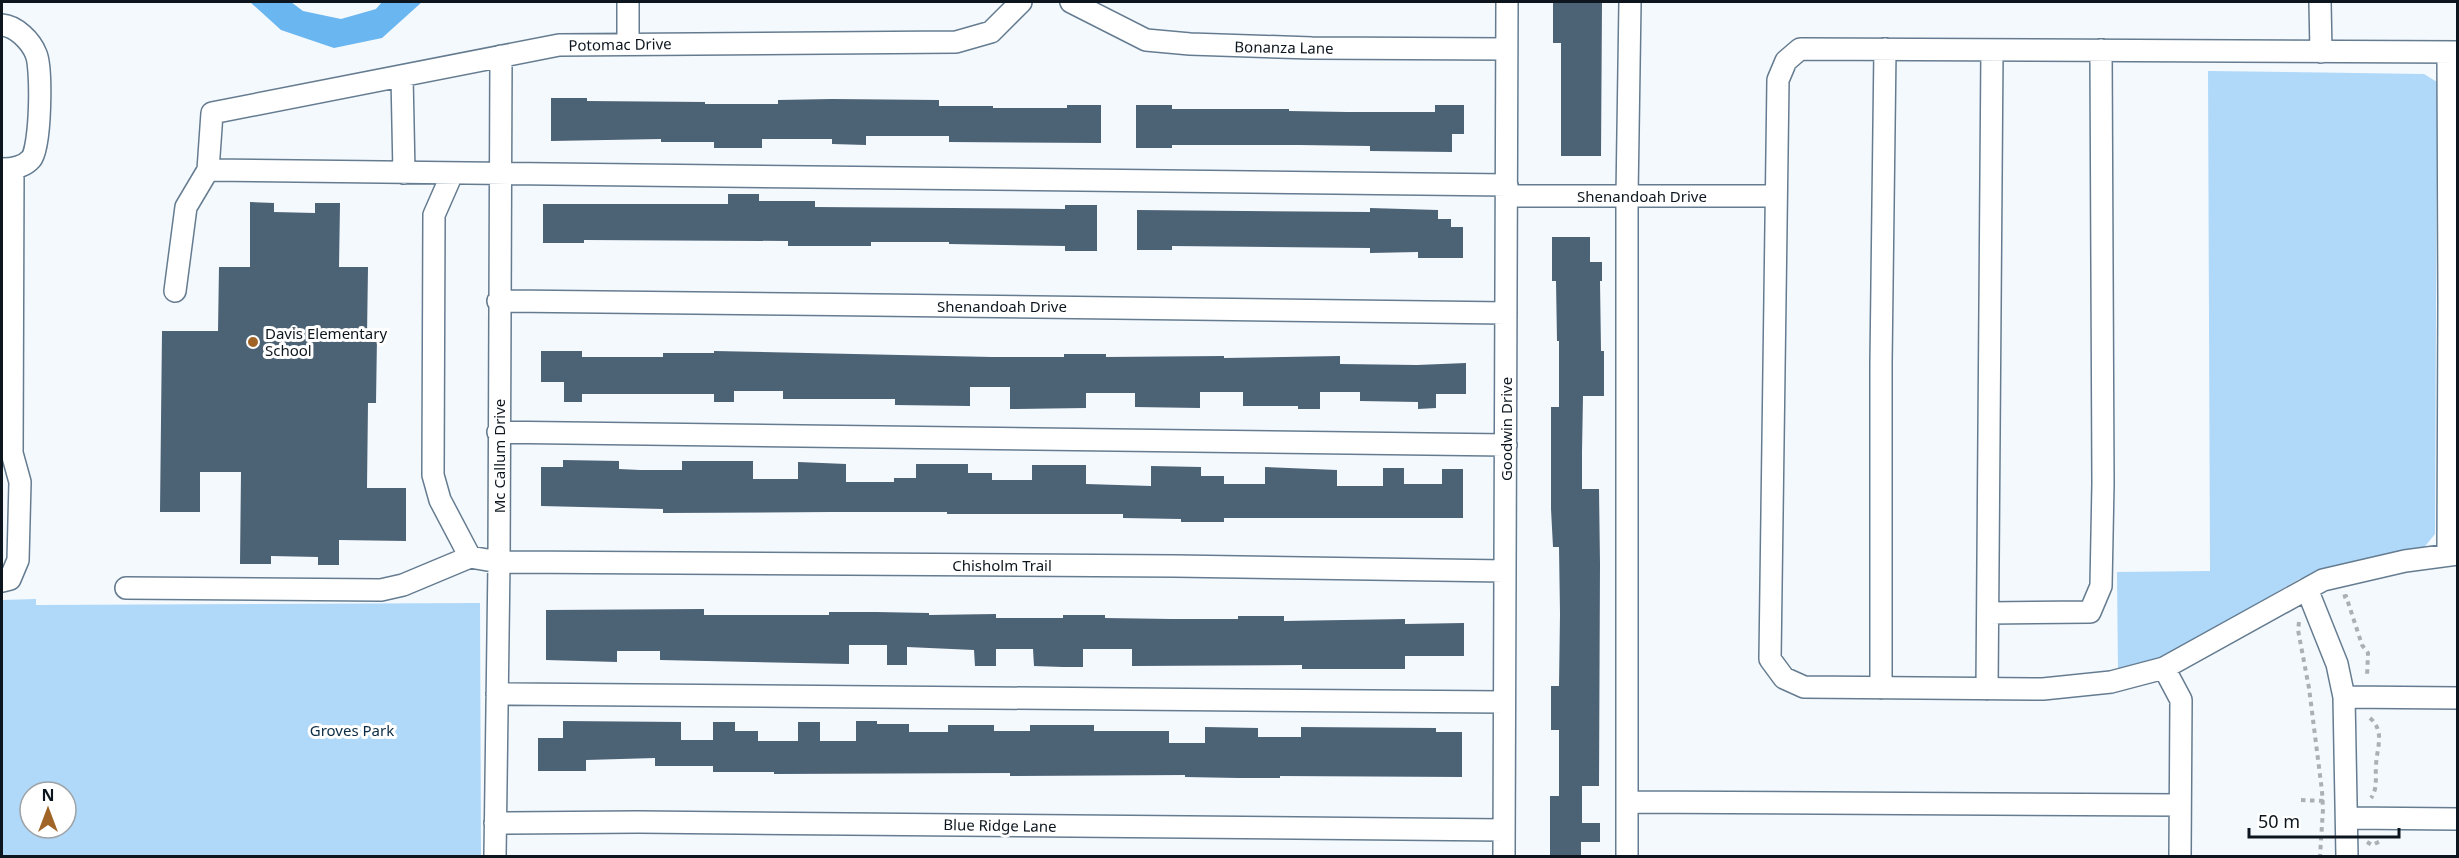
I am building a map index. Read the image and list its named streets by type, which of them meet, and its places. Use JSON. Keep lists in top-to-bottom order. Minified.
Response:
{"streets":{"street":["Potomac Drive","Bonanza Lane","Shenandoah Drive","Goodwin Drive","Mc Callum Drive","Chisholm Trail","Blue Ridge Lane"]},"crossings":[["Potomac Drive","Shenandoah Drive"],["Potomac Drive","Mc Callum Drive"],["Bonanza Lane","Goodwin Drive"],["Shenandoah Drive","Goodwin Drive"],["Shenandoah Drive","Mc Callum Drive"],["Goodwin Drive","Chisholm Trail"],["Goodwin Drive","Blue Ridge Lane"],["Mc Callum Drive","Chisholm Trail"],["Mc Callum Drive","Blue Ridge Lane"]],"parks":["Groves Park"],"places":["Davis Elementary School"],"scale_bar":"50 m","north":"top"}
